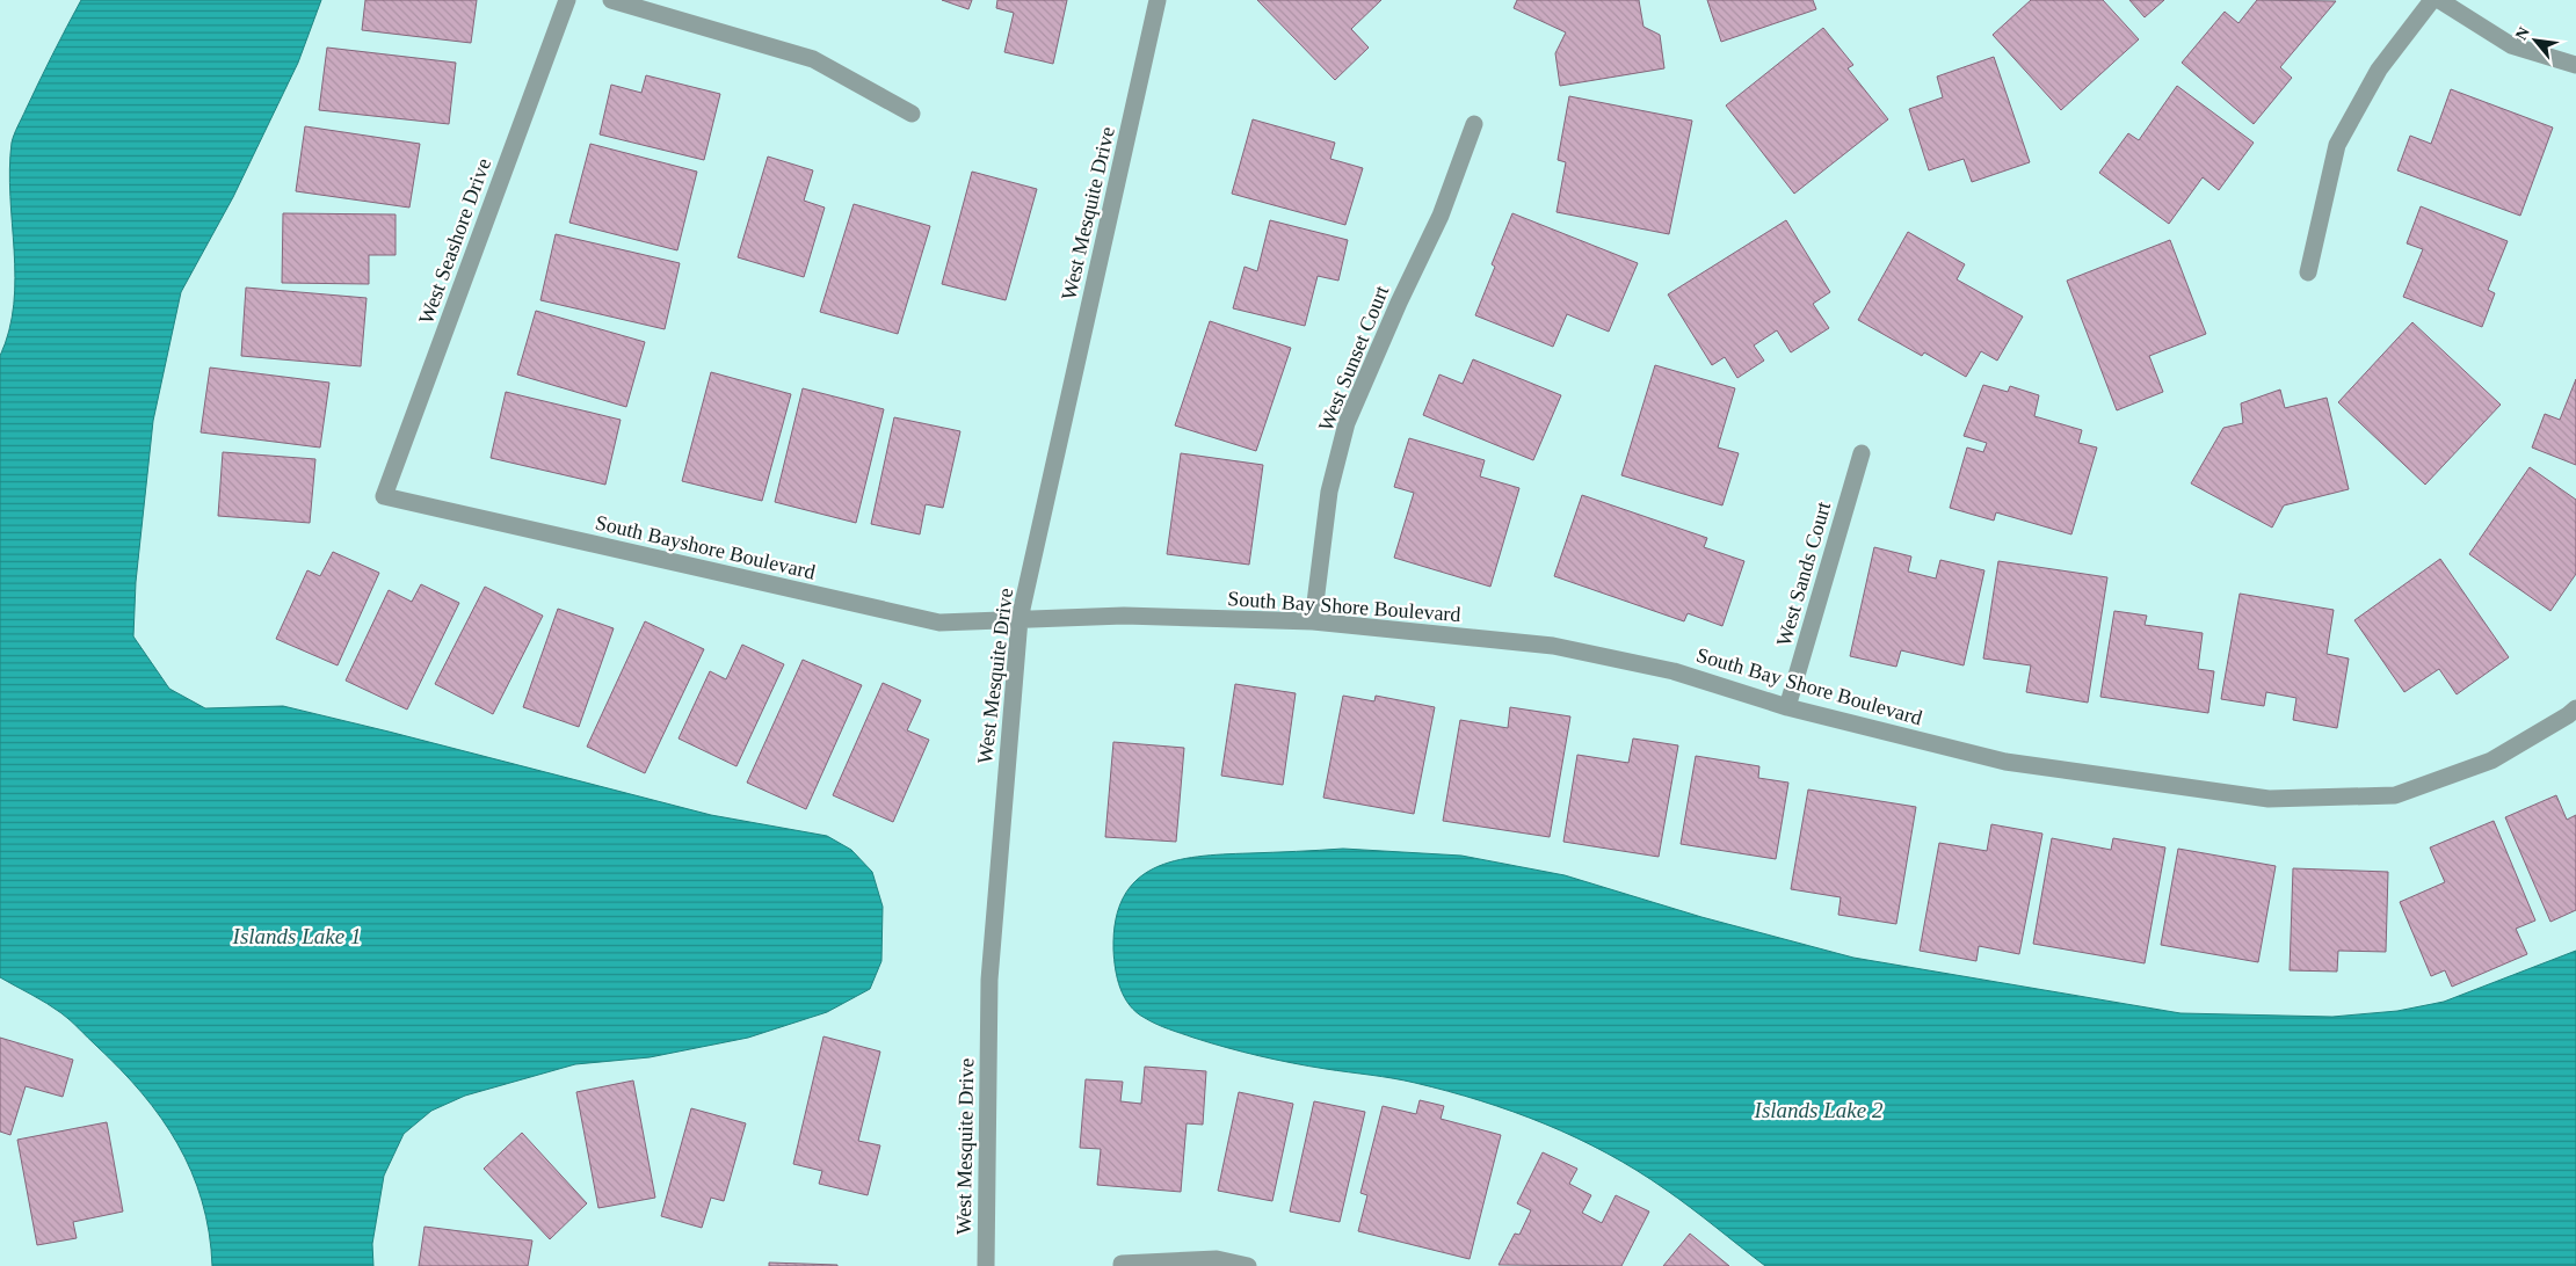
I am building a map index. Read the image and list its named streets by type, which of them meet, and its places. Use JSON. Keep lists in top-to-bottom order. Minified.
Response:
{"streets":{"street":["West Mesquite Drive","West Seashore Drive","West Sunset Court","South Bayshore Boulevard","West Sands Court","South Bay Shore Boulevard"]},"crossings":[["West Mesquite Drive","South Bayshore Boulevard"],["West Mesquite Drive","South Bay Shore Boulevard"],["West Seashore Drive","South Bayshore Boulevard"],["West Sunset Court","South Bay Shore Boulevard"],["South Bayshore Boulevard","South Bay Shore Boulevard"],["West Sands Court","South Bay Shore Boulevard"]],"water":["Islands Lake 1","Islands Lake 2"],"north":"top left"}
